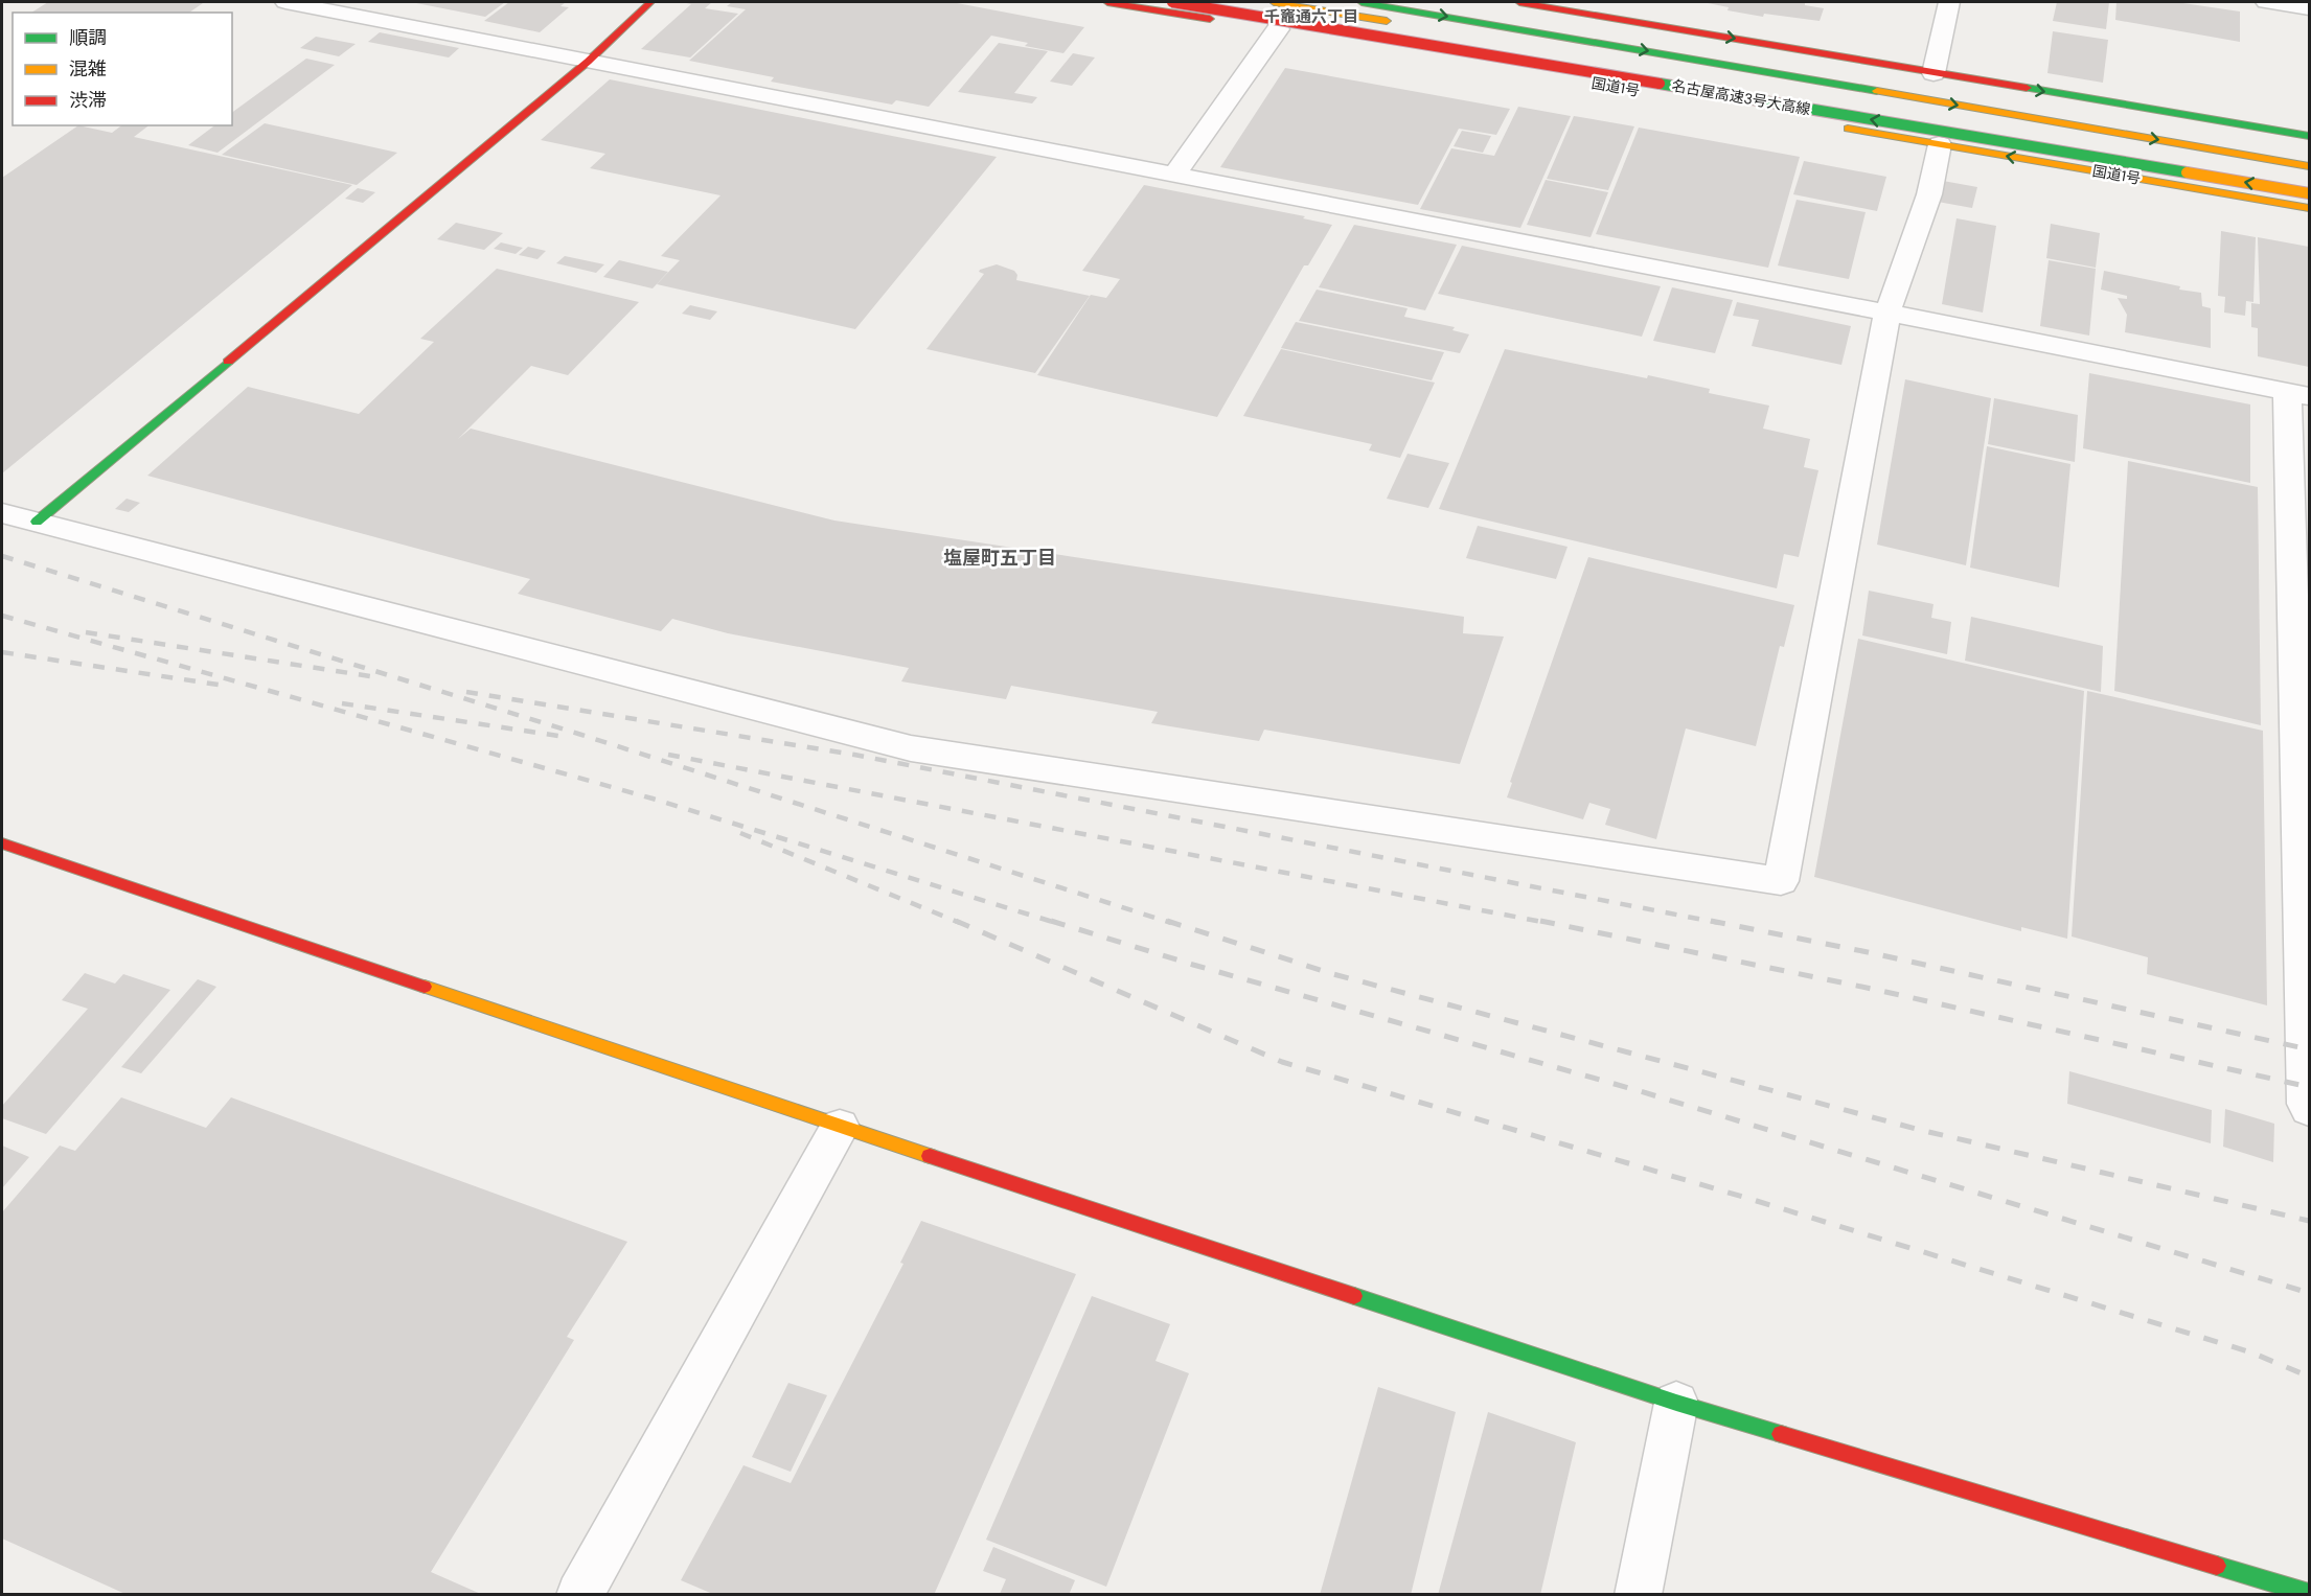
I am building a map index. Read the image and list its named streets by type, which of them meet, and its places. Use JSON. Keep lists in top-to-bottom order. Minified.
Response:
{"streets":{"main road":["国道1号","名古屋高速3号大高線"]},"districts":["千竈通六丁目","塩屋町五丁目"],"legend":["順調","混雑","渋滞"]}
